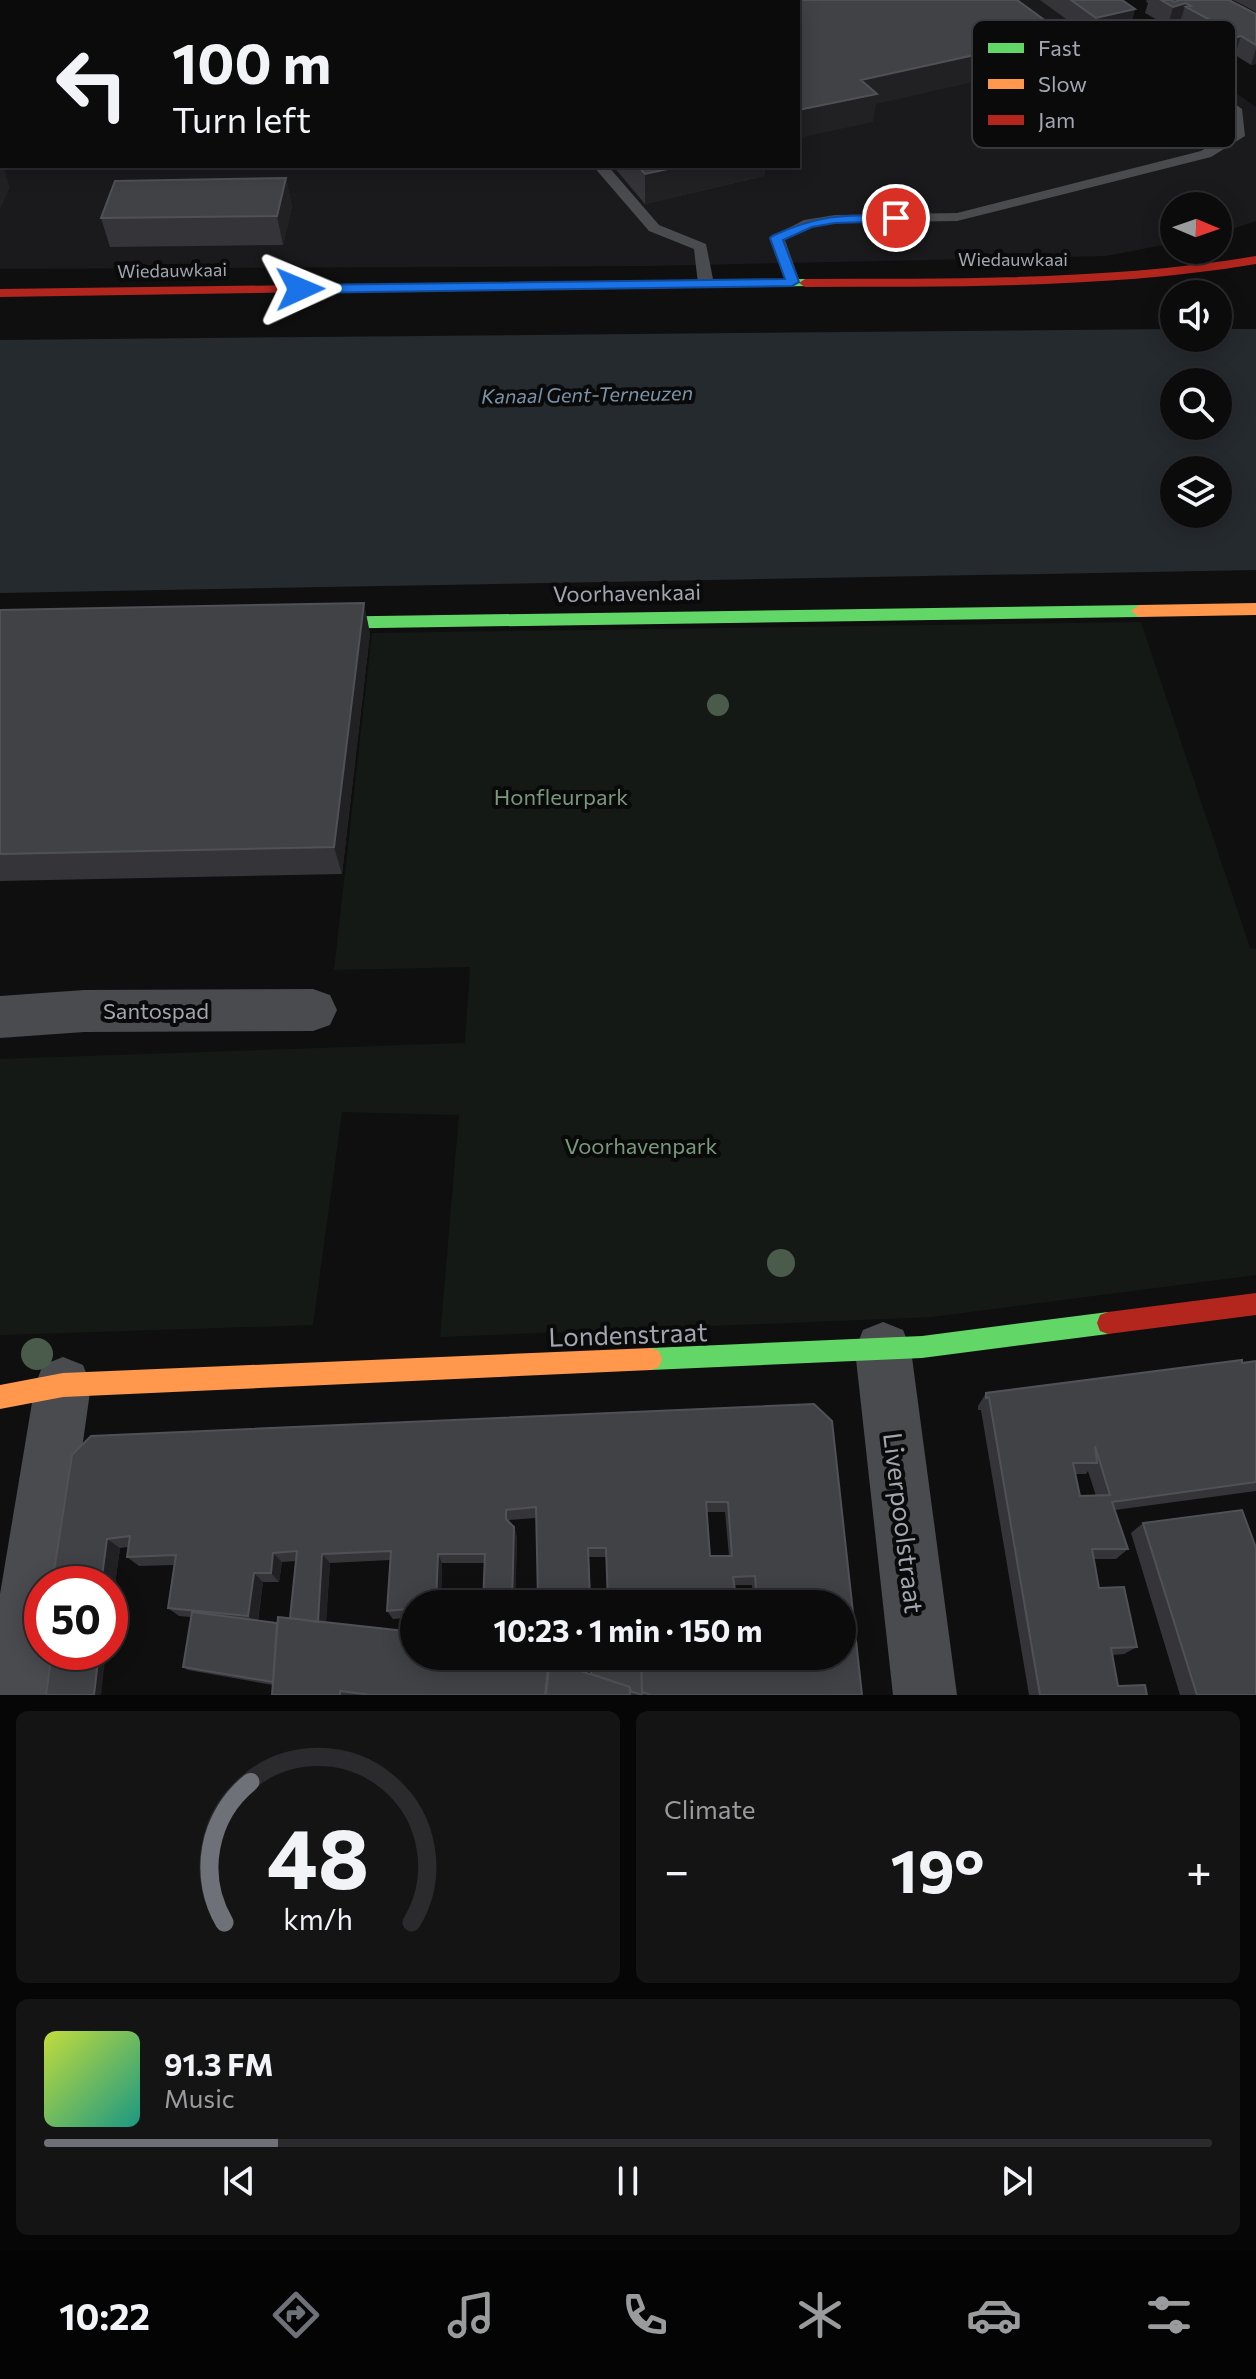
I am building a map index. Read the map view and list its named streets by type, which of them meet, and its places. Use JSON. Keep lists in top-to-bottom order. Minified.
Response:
{"streets":{"street":["Wiedauwkaai","Voorhavenkaai","Santospad","Londenstraat","Liverpoolstraat"]},"crossings":[["Londenstraat","Liverpoolstraat"]],"water":["Kanaal Gent-Terneuzen"],"parks":["Honfleurpark","Voorhavenpark"],"legend":["Fast","Slow","Jam"],"north":"right","page":{"turn":["100 m","Turn left"],"limit":"50","trip":"10:23 · 1 min · 150 m","tile":"Climate","heat":["−","19°","+"],"song":["91.3 FM","Music"],"tabs":"10:22","gauge":["48","km/h"]}}
